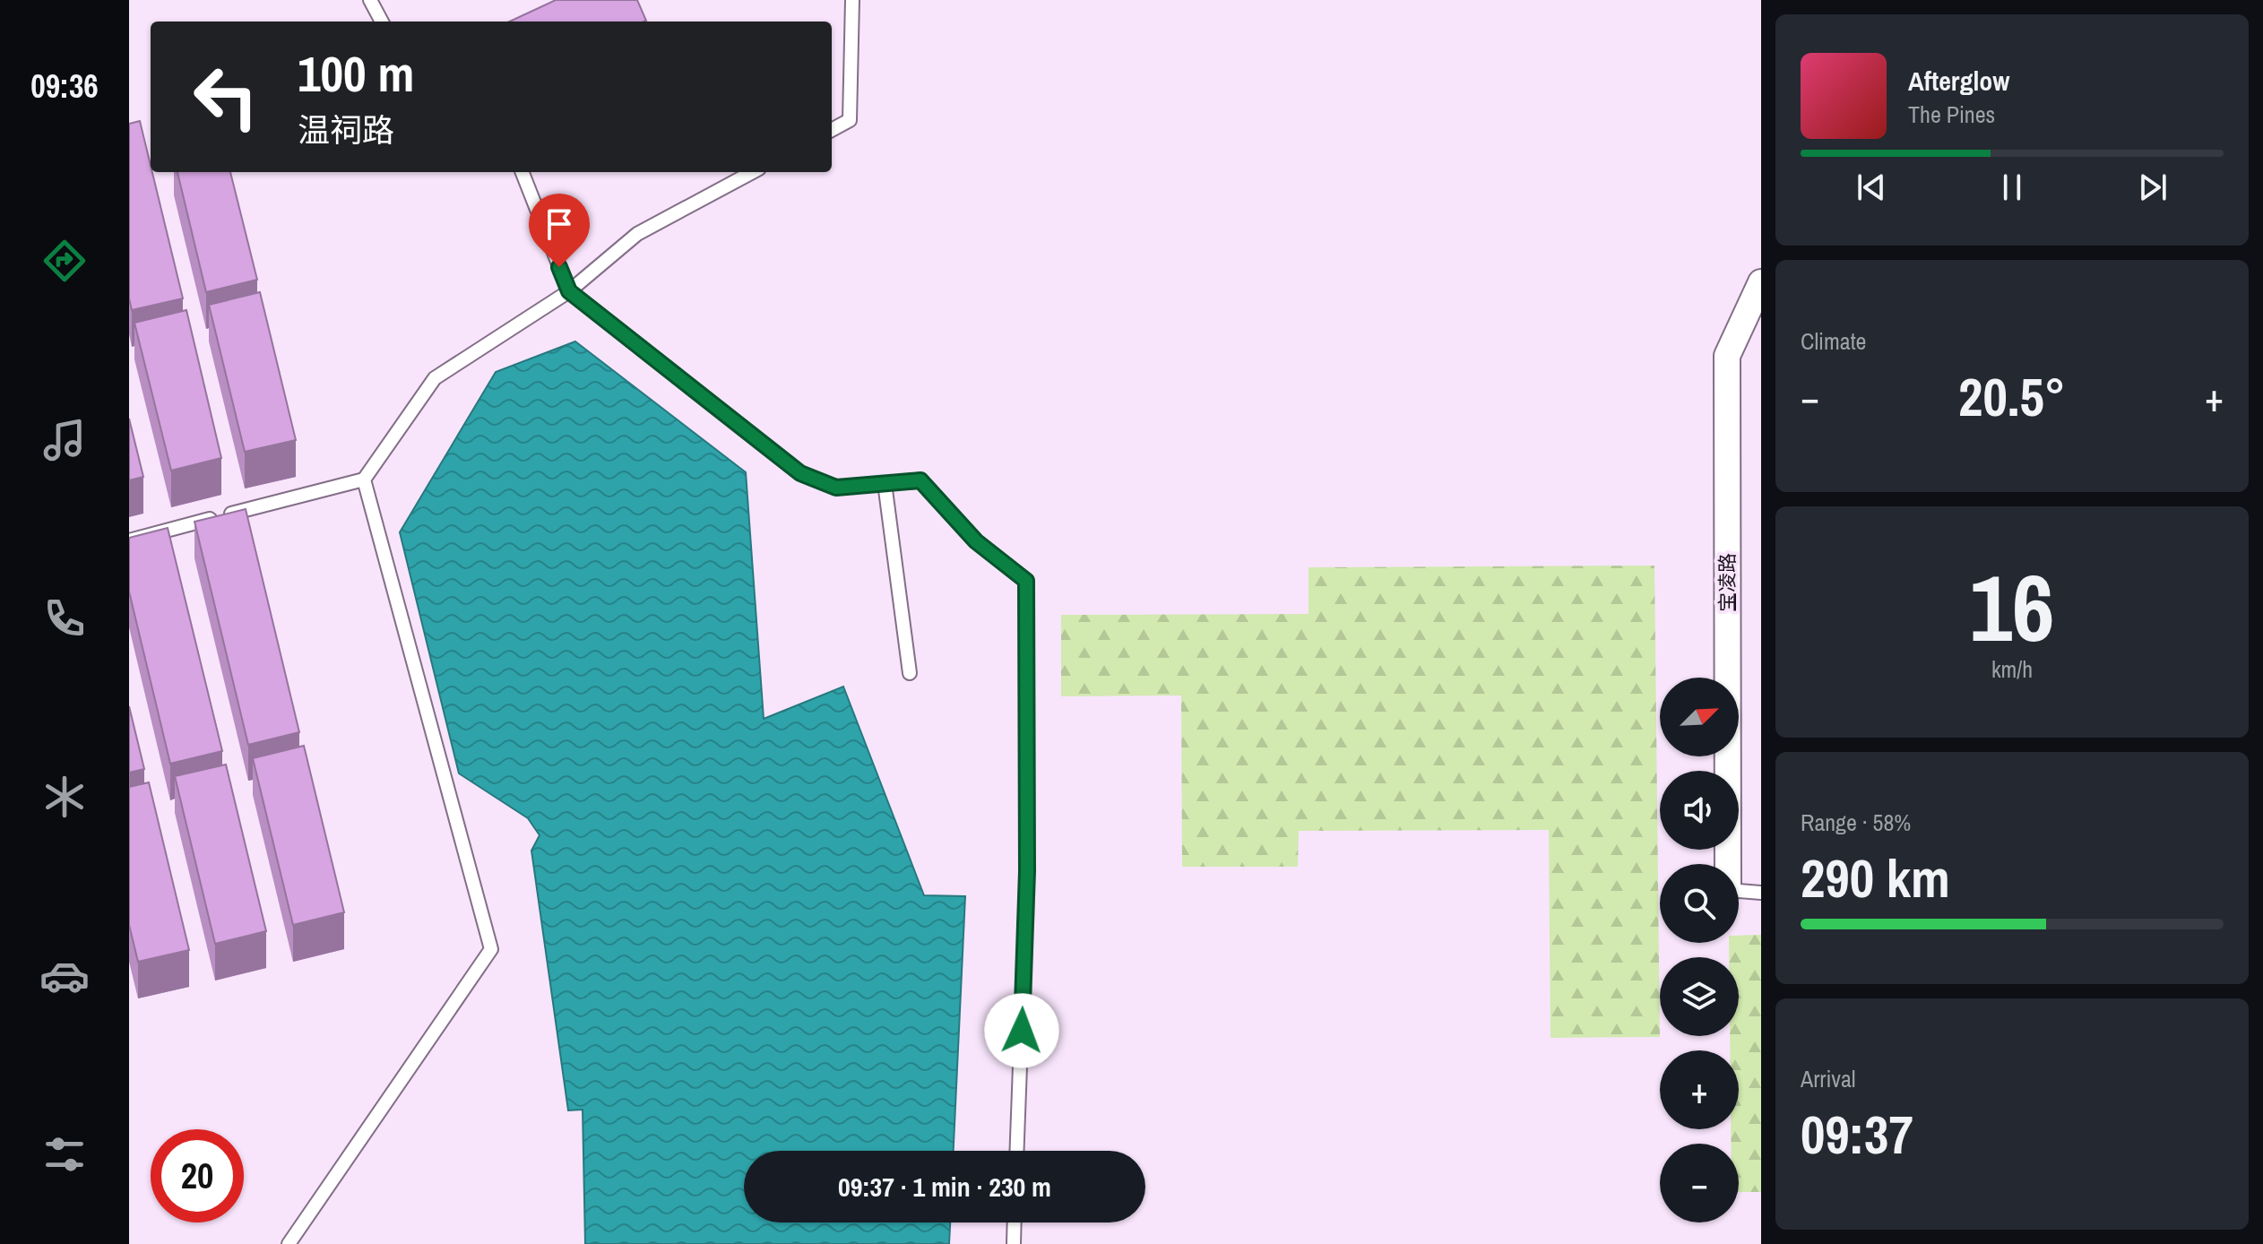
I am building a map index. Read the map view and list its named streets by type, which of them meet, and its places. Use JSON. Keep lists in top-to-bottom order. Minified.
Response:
{"streets":{"street":["宝凌路"]},"north":"top right","page":{"tabs":"09:36","turn":["100 m","温祠路"],"song":["Afterglow","The Pines"],"tile":["Climate",["16","km/h"],["Range · 58%","290 km"],["Arrival","09:37"]],"heat":["−","20.5°","+"],"map_buttons":["+","−"],"limit":"20","trip":"09:37 · 1 min · 230 m"}}
